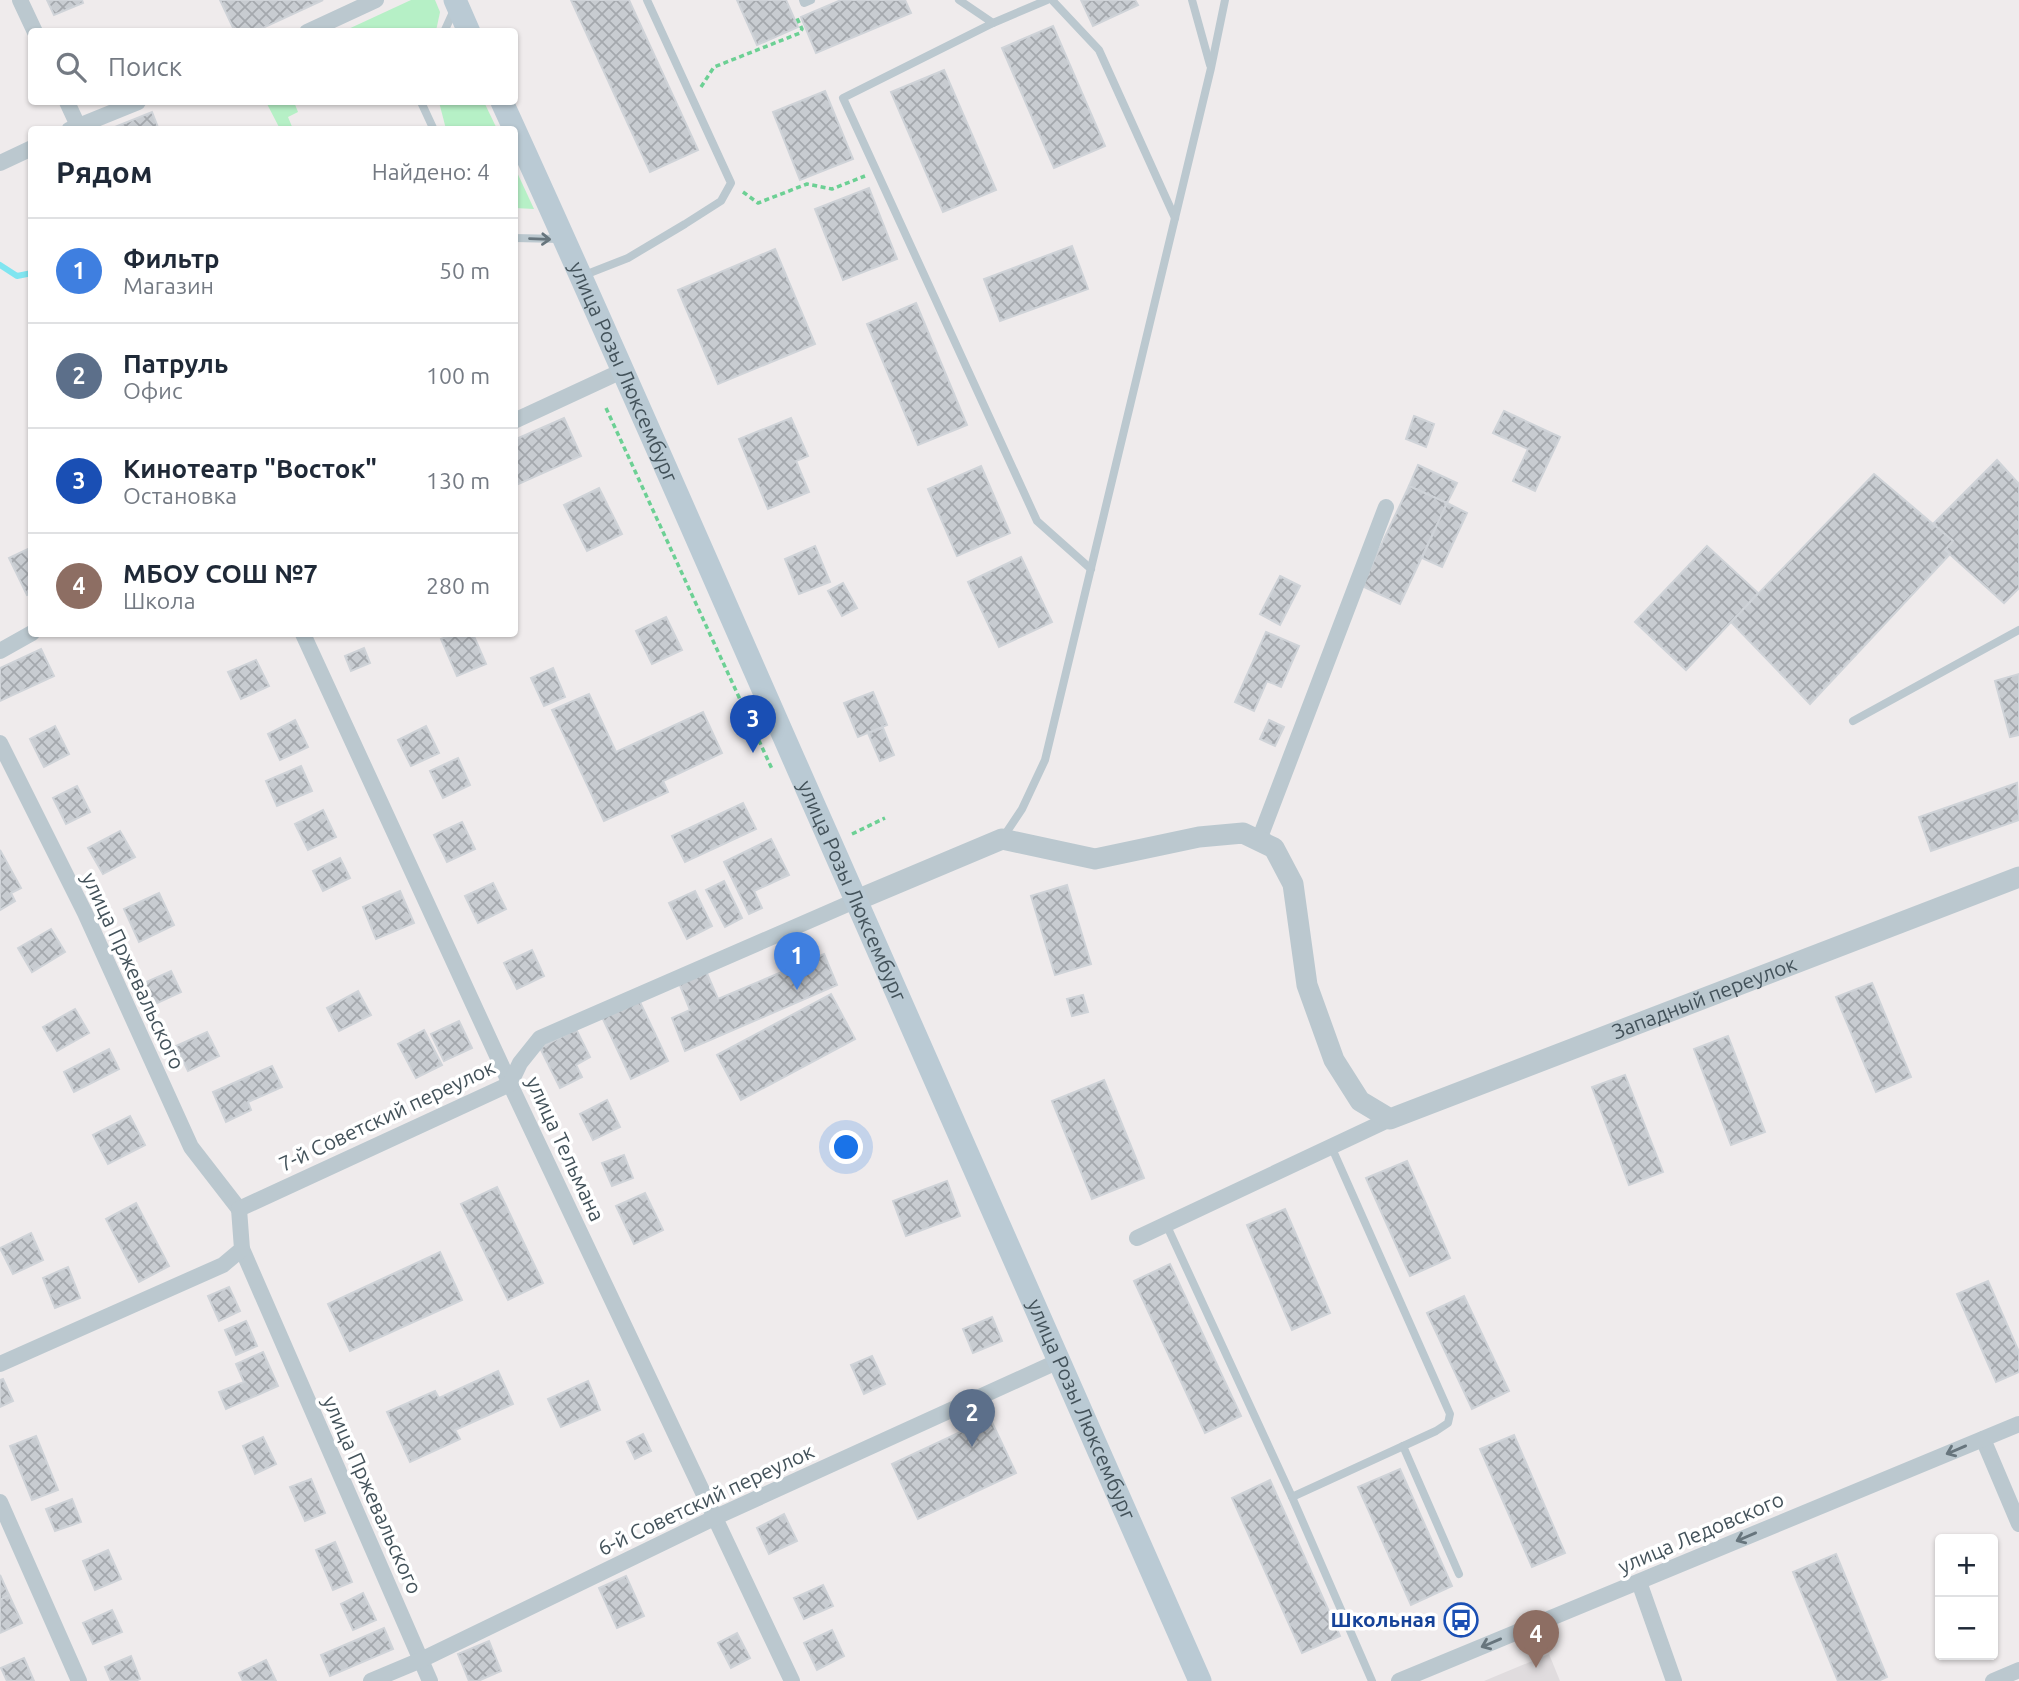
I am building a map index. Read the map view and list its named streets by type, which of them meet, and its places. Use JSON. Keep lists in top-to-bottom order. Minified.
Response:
{"streets":{"main road":["улица Розы Люксембург"],"street":["улица Пржевальского","Западный переулок","7-й Советский переулок","улица Тельмана","6-й Советский переулок","улица Ледовского"]},"crossings":[["улица Розы Люксембург","7-й Советский переулок"],["улица Розы Люксембург","6-й Советский переулок"],["улица Пржевальского","7-й Советский переулок"],["улица Пржевальского","6-й Советский переулок"],["7-й Советский переулок","улица Тельмана"],["улица Тельмана","6-й Советский переулок"]],"one_way":["улица Ледовского"],"places":{"bus stop":["Школьная"]},"page":{"search":"Поиск","heading":["Рядом","Найдено: 4"],"list":[{"mark":"1","name":"Фильтр","note":"Магазин","value":"50 m"},{"mark":"2","name":"Патруль","note":"Офис","value":"100 m"},{"mark":"3","name":"Кинотеатр \"Восток\"","note":"Остановка","value":"130 m"},{"mark":"4","name":"МБОУ СОШ №7","note":"Школа","value":"280 m"}],"pins":["3","1","2","4"],"map_buttons":["+","−"]}}
